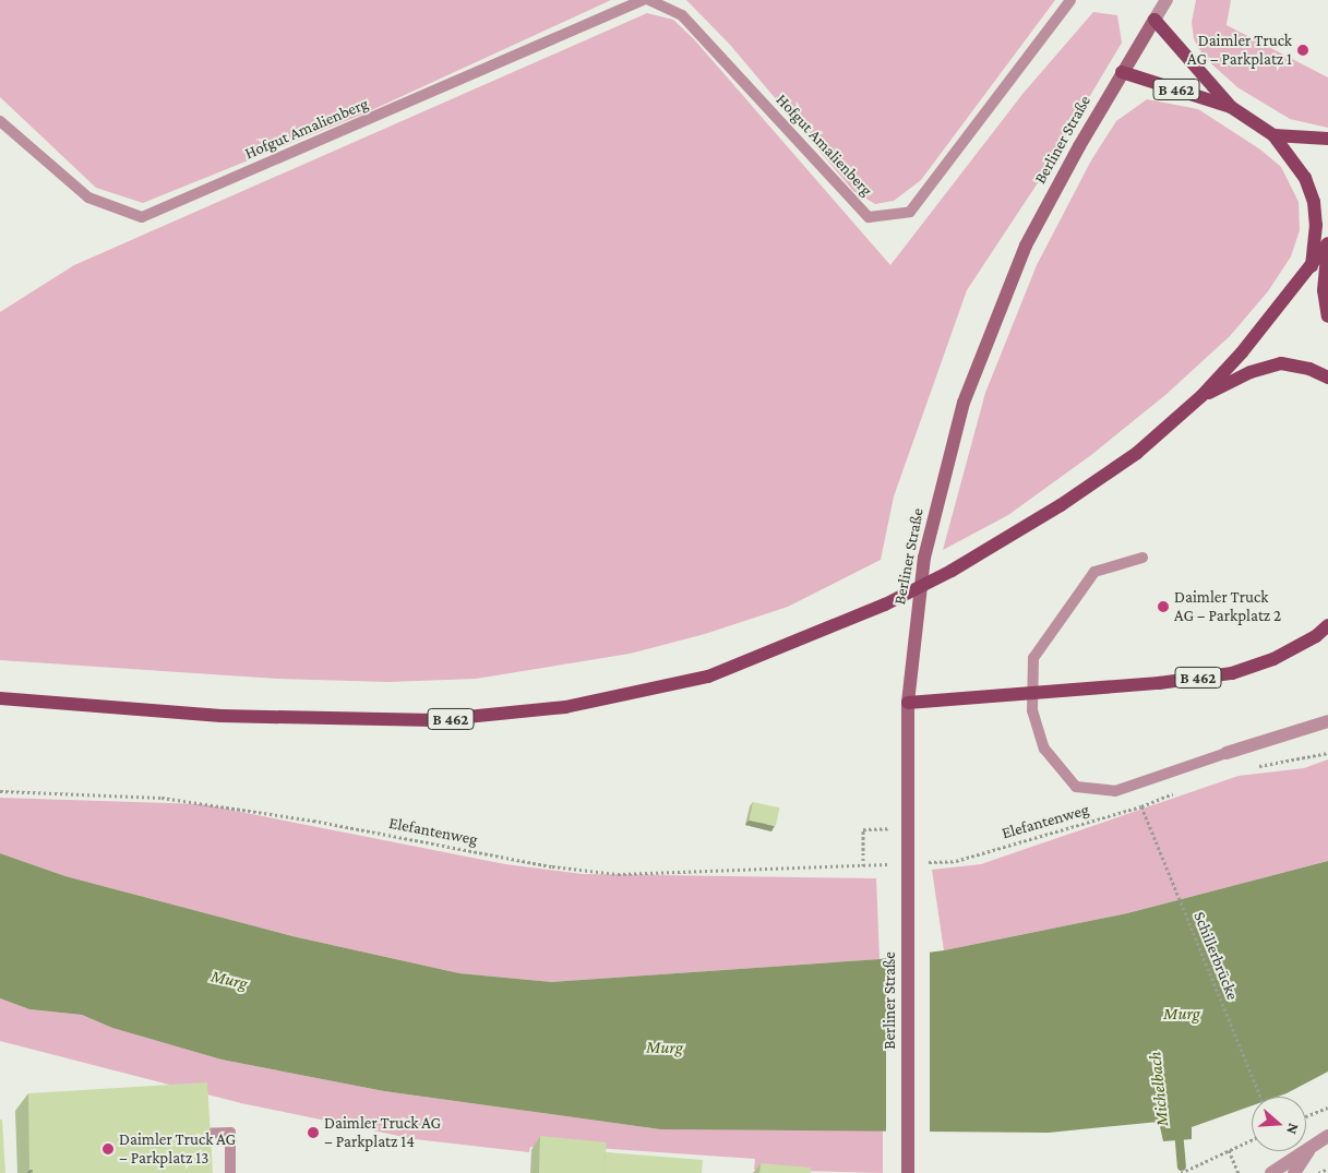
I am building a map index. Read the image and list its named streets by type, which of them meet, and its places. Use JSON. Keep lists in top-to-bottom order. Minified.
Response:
{"streets":{"main road":["B 462","Berliner Straße"],"lane":["Hofgut Amalienberg"],"path":["Elefantenweg","Schillerbrücke"]},"crossings":[["B 462","Berliner Straße"],["Elefantenweg","Schillerbrücke"]],"water":["Murg","Michelbach"],"places":["Daimler Truck AG − Parkplatz 1","Daimler Truck AG − Parkplatz 2","Daimler Truck AG − Parkplatz 14","Daimler Truck AG − Parkplatz 13"],"north":"right"}
